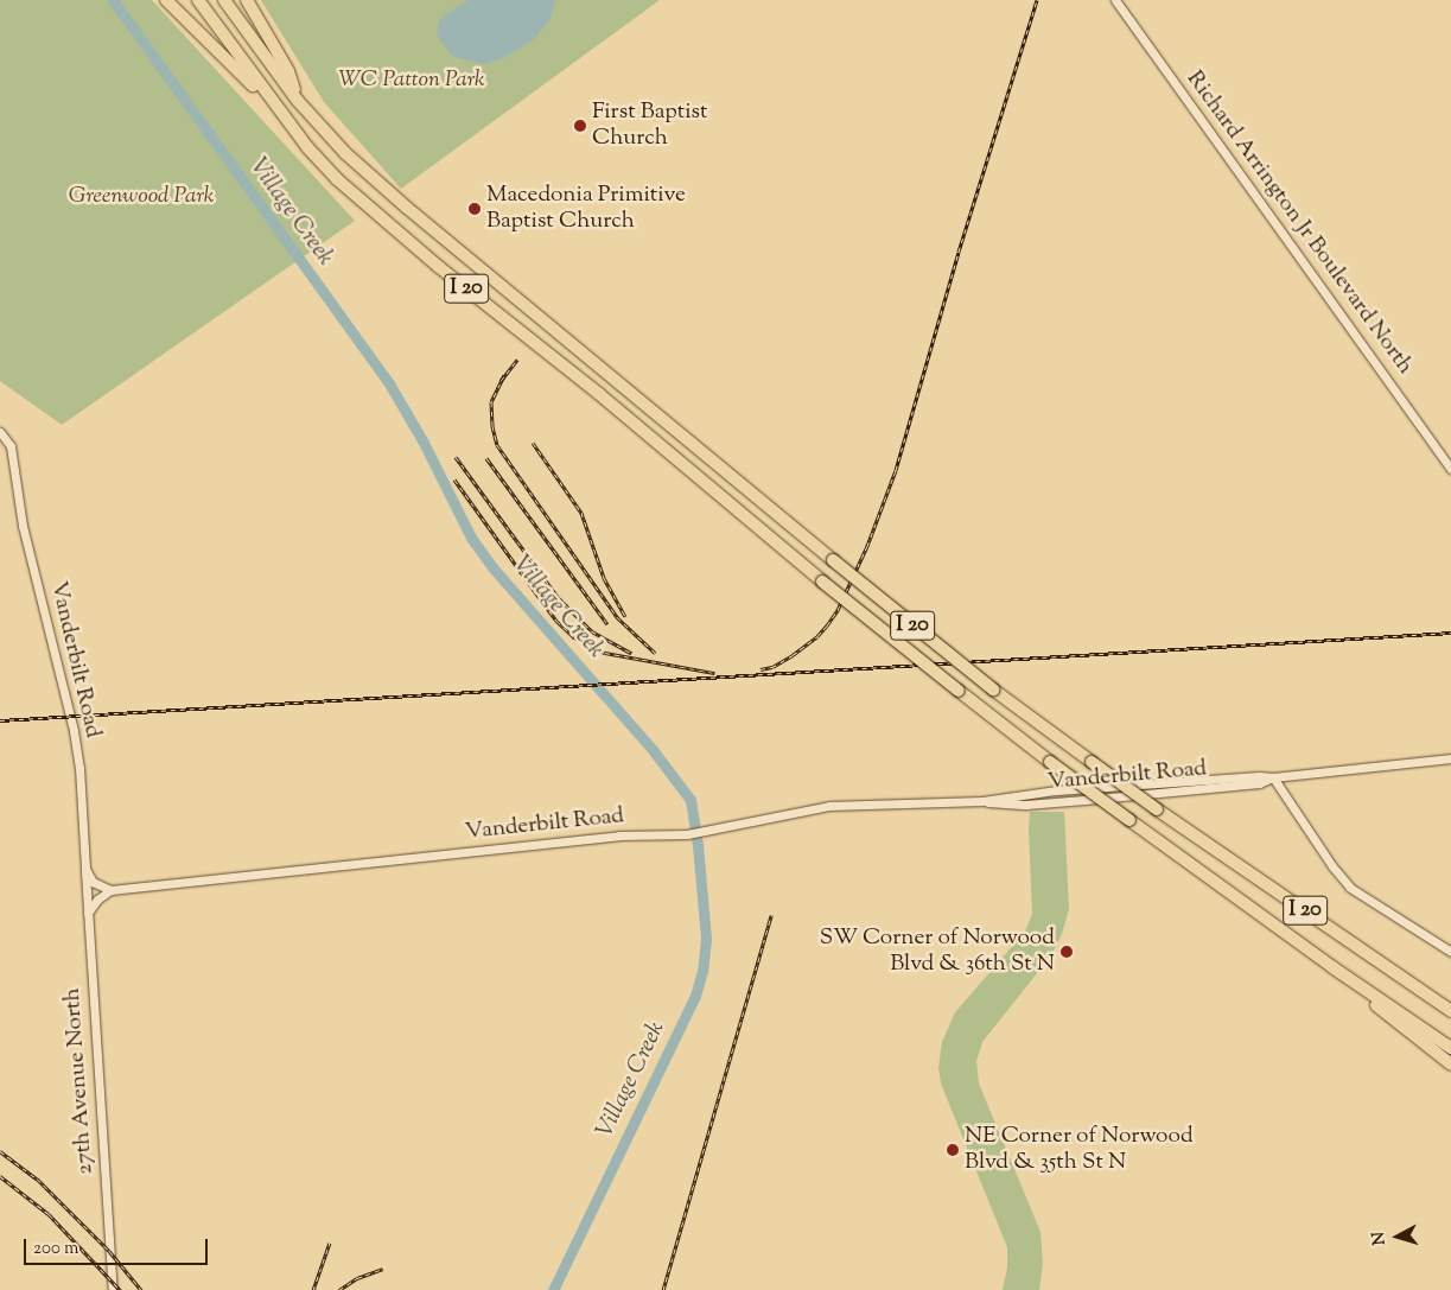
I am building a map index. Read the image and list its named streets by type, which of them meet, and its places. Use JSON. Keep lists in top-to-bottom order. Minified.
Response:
{"streets":{"highway":["I 20"],"street":["Richard Arrington Jr Boulevard North","Vanderbilt Road","27th Avenue North"]},"crossings":[["Vanderbilt Road","27th Avenue North"]],"water":["Village Creek"],"parks":["WC Patton Park","Greenwood Park"],"places":["First Baptist Church","Macedonia Primitive Baptist Church","SW Corner of Norwood Blvd & 36th St N","NE Corner of Norwood Blvd & 35th St N"],"scale_bar":"200 m","north":"left"}
